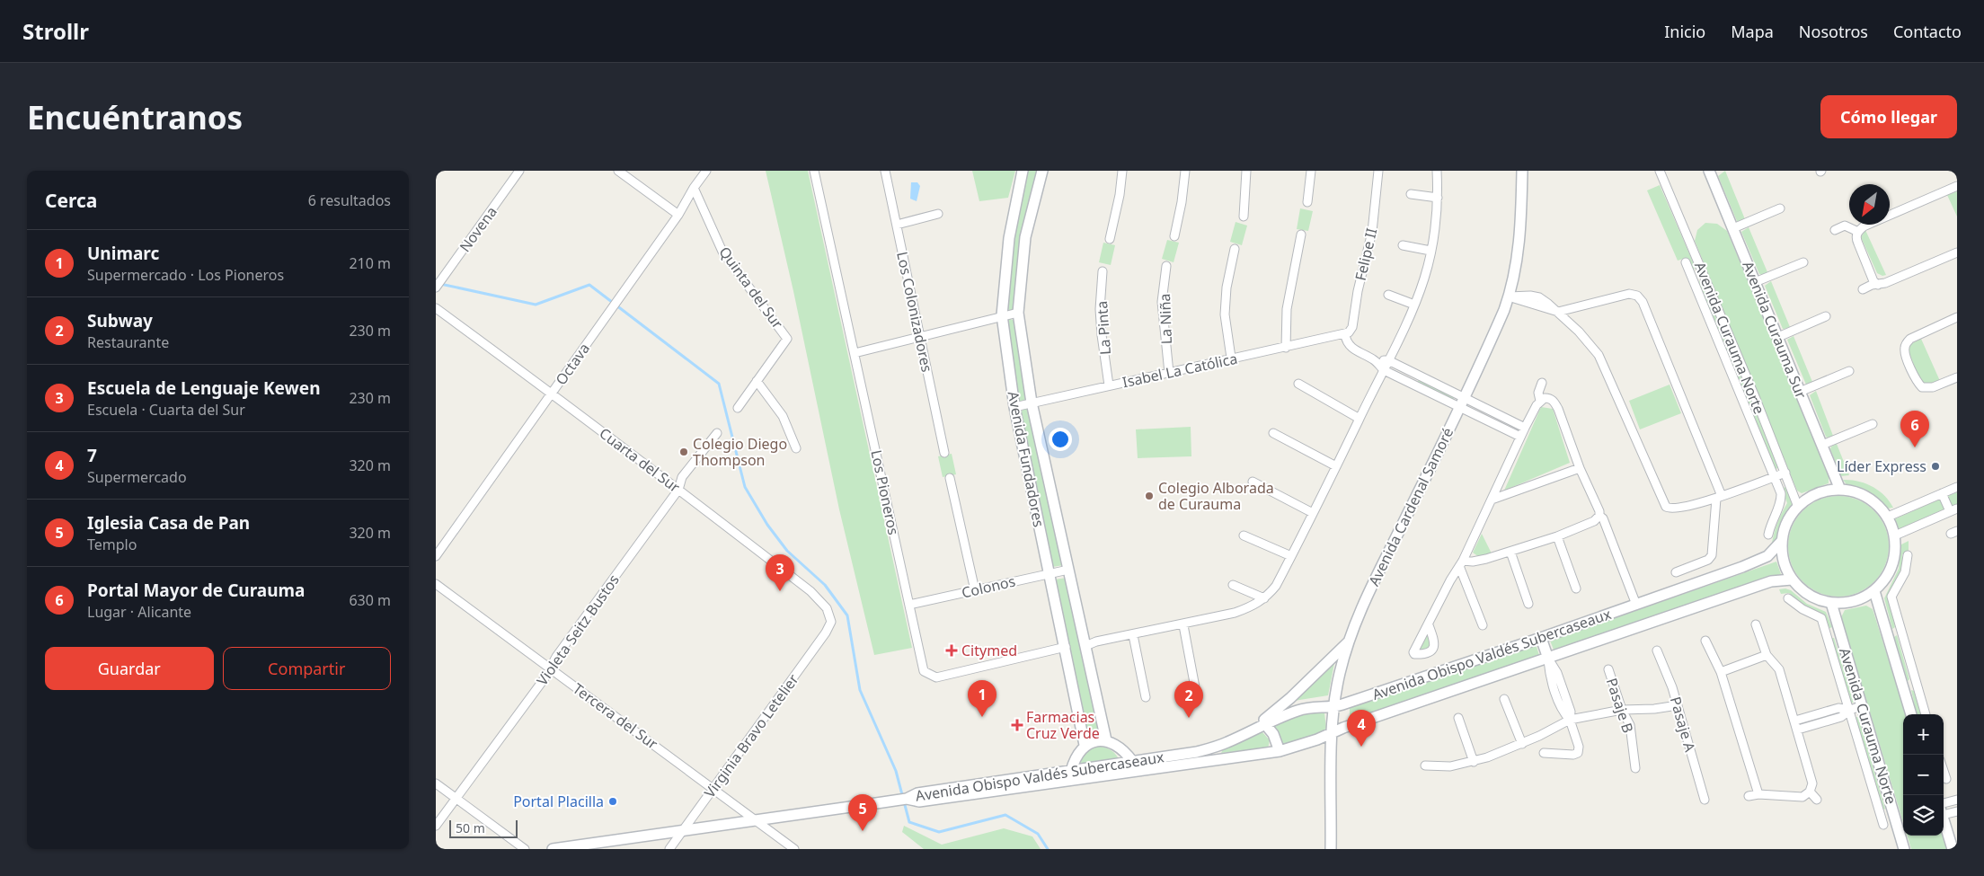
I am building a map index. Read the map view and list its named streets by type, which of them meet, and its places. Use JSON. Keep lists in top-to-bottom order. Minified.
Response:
{"streets":{"street":["Novena","Felipe II","Quinta del Sur","Los Colonizadores","La Niña","La Pinta","Avenida Curauma Sur","Avenida Curauma Norte","Octava","Isabel La Católica","Avenida Fundadores","Cuarta del Sur","Los Pioneros","Avenida Cardenal Samoré","Colonos","Violeta Seitz Bustos","Avenida Obispo Valdés Subercaseaux","Pasaje B","Tercera del Sur","Pasaje A","Virginia Bravo Letelier"]},"crossings":[["Felipe II","Isabel La Católica"],["Quinta del Sur","Octava"],["La Niña","Isabel La Católica"],["La Pinta","Isabel La Católica"],["Avenida Curauma Sur","Avenida Curauma Norte"],["Avenida Curauma Sur","Avenida Obispo Valdés Subercaseaux"],["Avenida Curauma Norte","Avenida Obispo Valdés Subercaseaux"],["Octava","Cuarta del Sur"],["Isabel La Católica","Avenida Fundadores"],["Avenida Fundadores","Los Pioneros"],["Avenida Fundadores","Colonos"],["Cuarta del Sur","Violeta Seitz Bustos"],["Cuarta del Sur","Virginia Bravo Letelier"],["Los Pioneros","Colonos"],["Avenida Cardenal Samoré","Avenida Obispo Valdés Subercaseaux"],["Violeta Seitz Bustos","Tercera del Sur"],["Tercera del Sur","Virginia Bravo Letelier"]],"places":{"other":["Colegio Diego Thompson","Líder Express","Colegio Alborada de Curauma","Portal Placilla"],"health":["Citymed","Farmacias Cruz Verde"]},"scale_bar":"50 m","north":"bottom left","page":{"header":"Strollr","nav":["Inicio","Mapa","Nosotros","Contacto"],"buttons":["Cómo llegar",["Guardar","Compartir"]],"title":"Encuéntranos","heading":["Cerca","6 resultados"],"list":[{"mark":"1","name":"Unimarc","note":"Supermercado · Los Pioneros","value":"210 m"},{"mark":"2","name":"Subway","note":"Restaurante","value":"230 m"},{"mark":"3","name":"Escuela de Lenguaje Kewen","note":"Escuela · Cuarta del Sur","value":"230 m"},{"mark":"4","name":"7","note":"Supermercado","value":"320 m"},{"mark":"5","name":"Iglesia Casa de Pan","note":"Templo","value":"320 m"},{"mark":"6","name":"Portal Mayor de Curauma","note":"Lugar · Alicante","value":"630 m"}],"pins":["6","3","1","2","4","5"],"map_buttons":["+","−"],"scale":"50 m"}}
